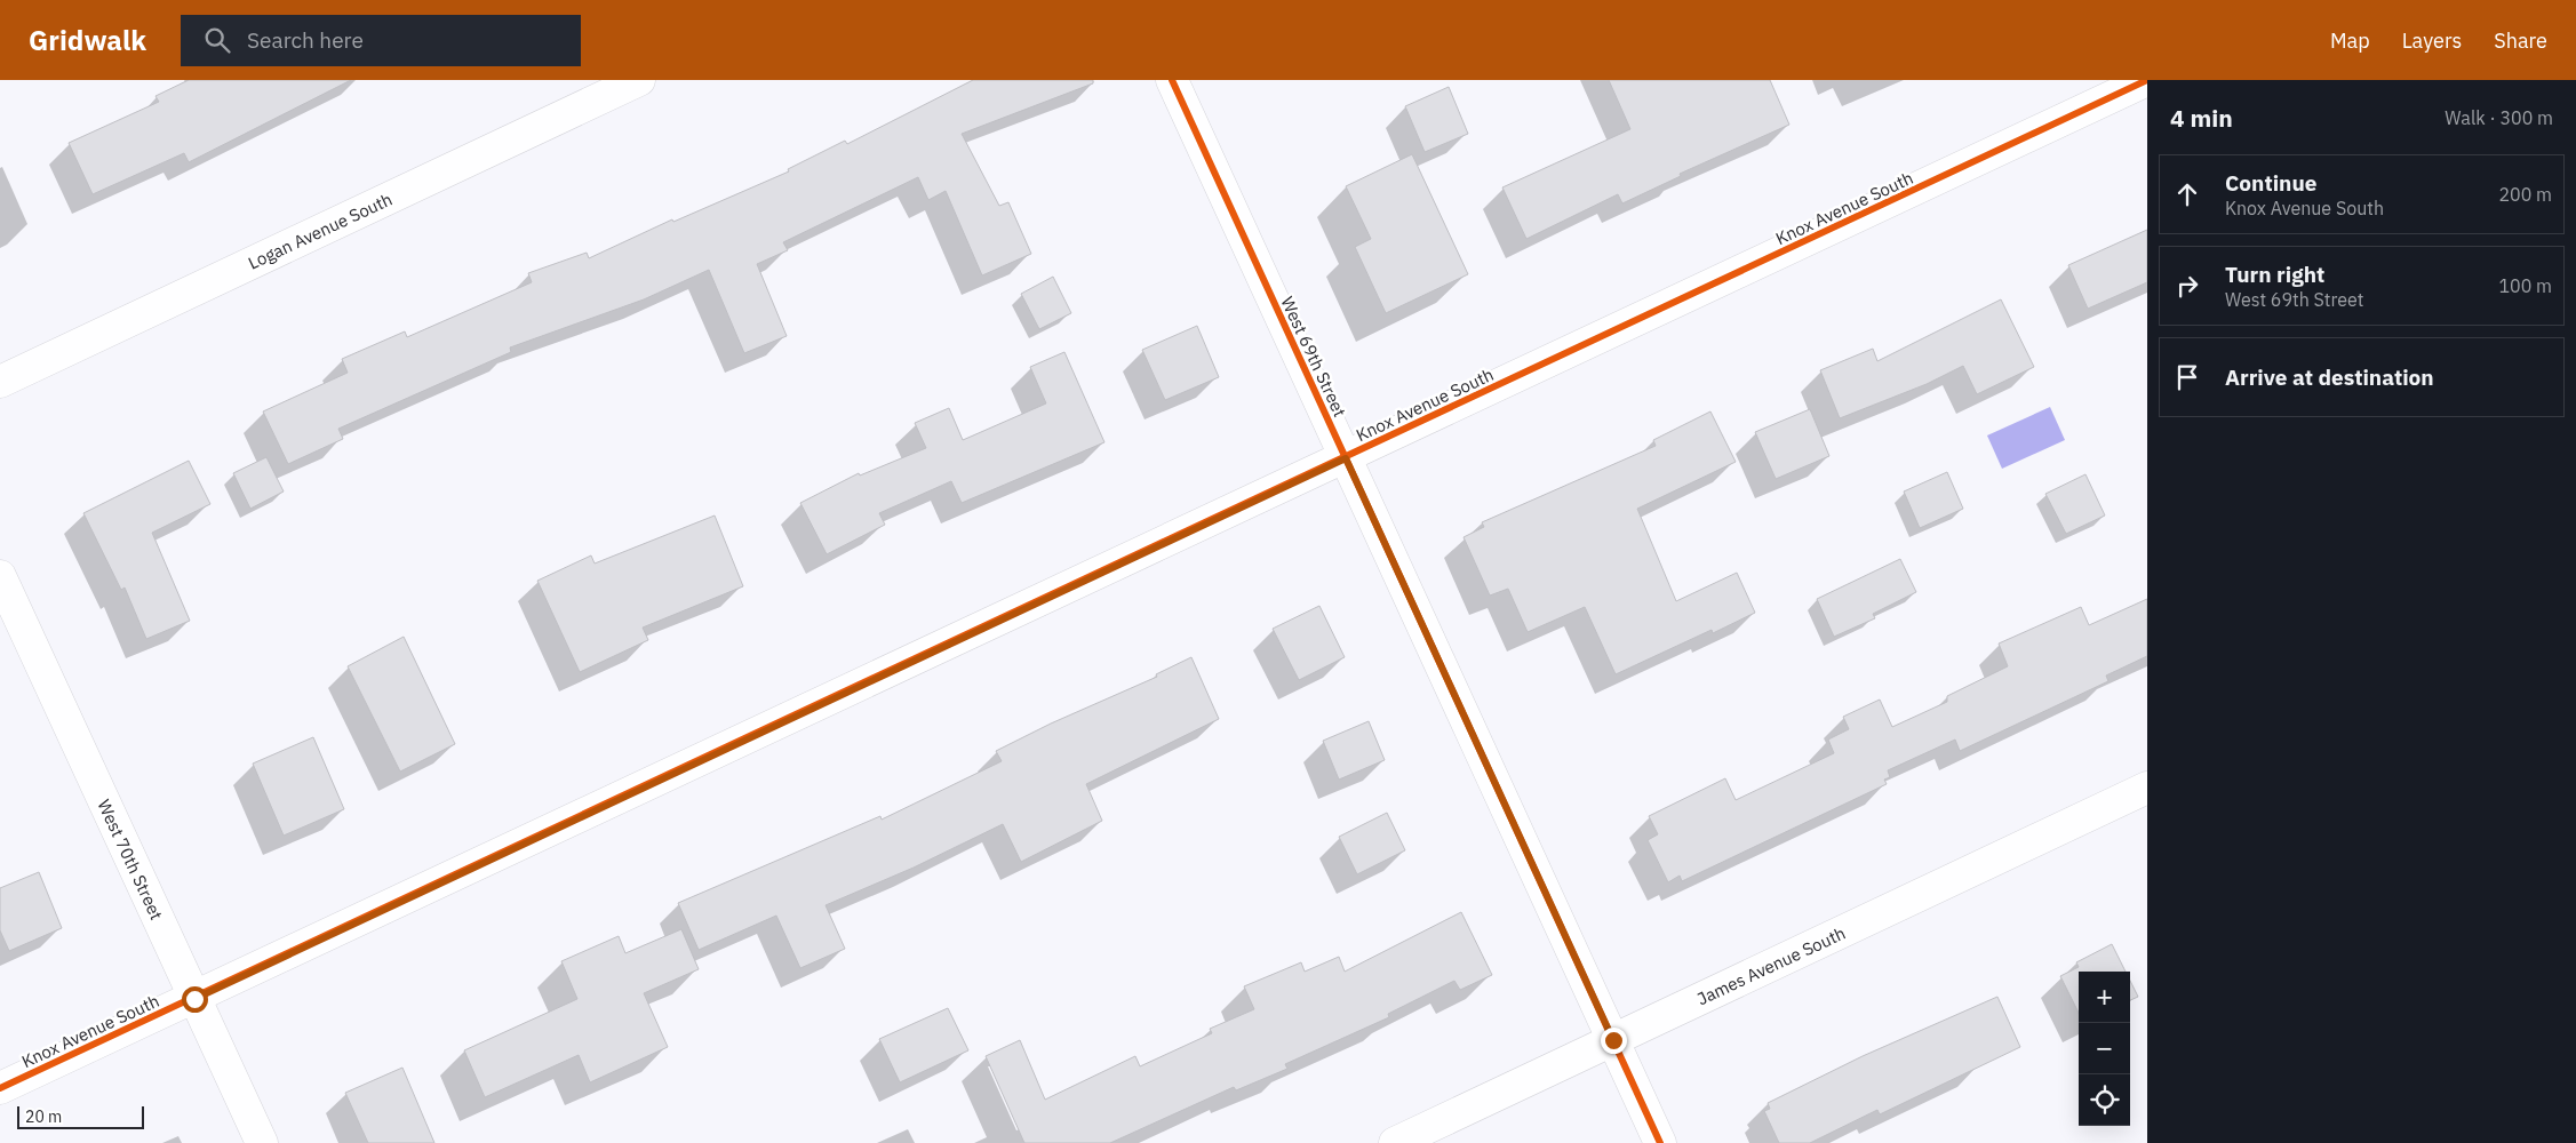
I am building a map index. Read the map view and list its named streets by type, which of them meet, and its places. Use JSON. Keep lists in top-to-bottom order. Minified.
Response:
{"streets":{"street":["Knox Avenue South","Logan Avenue South","West 69th Street","West 70th Street","James Avenue South"]},"crossings":[["Knox Avenue South","West 69th Street"],["Knox Avenue South","West 70th Street"],["West 69th Street","James Avenue South"]],"scale_bar":"20 m","page":{"header":"Gridwalk","search":"Search here","nav":["Map","Layers","Share"],"heading":["4 min","Walk · 300 m"],"list":[["Continue","Knox Avenue South","200 m"],["Turn right","West 69th Street","100 m"],"Arrive at destination"],"map_buttons":["+","−"],"scale":"20 m"}}
